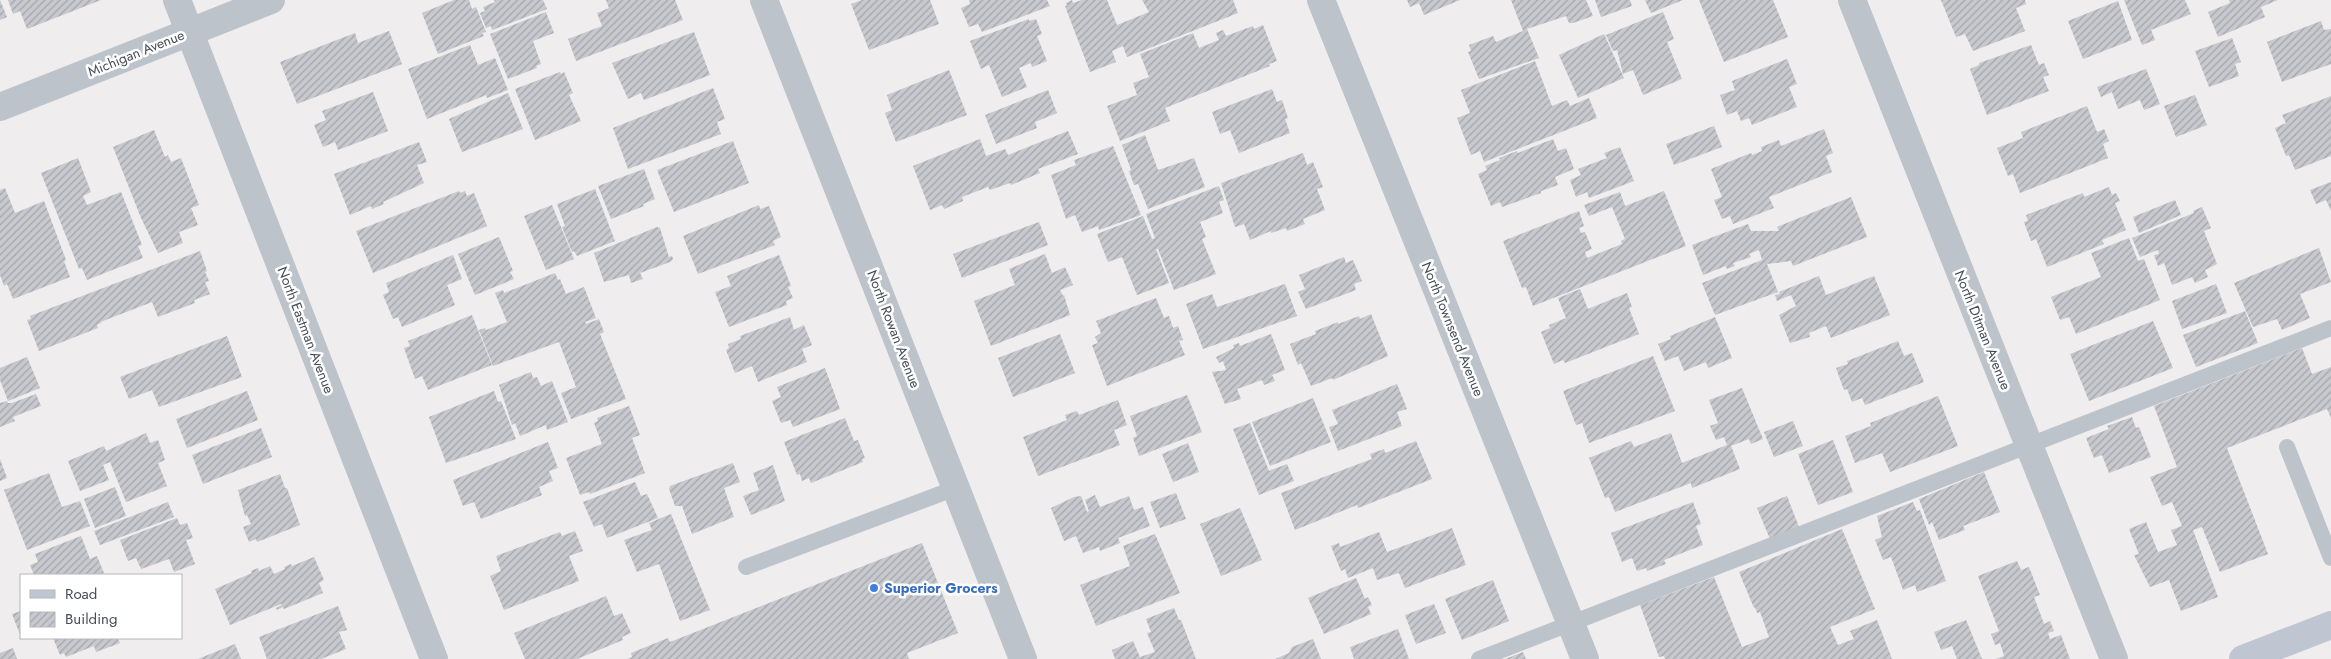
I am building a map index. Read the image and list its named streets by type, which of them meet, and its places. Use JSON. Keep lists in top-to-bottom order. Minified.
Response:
{"streets":{"street":["Michigan Avenue","North Rowan Avenue","North Townsend Avenue","North Eastman Avenue","North Ditman Avenue"]},"crossings":[["Michigan Avenue","North Eastman Avenue"]],"places":["Superior Grocers"],"legend":["Road","Building"]}
